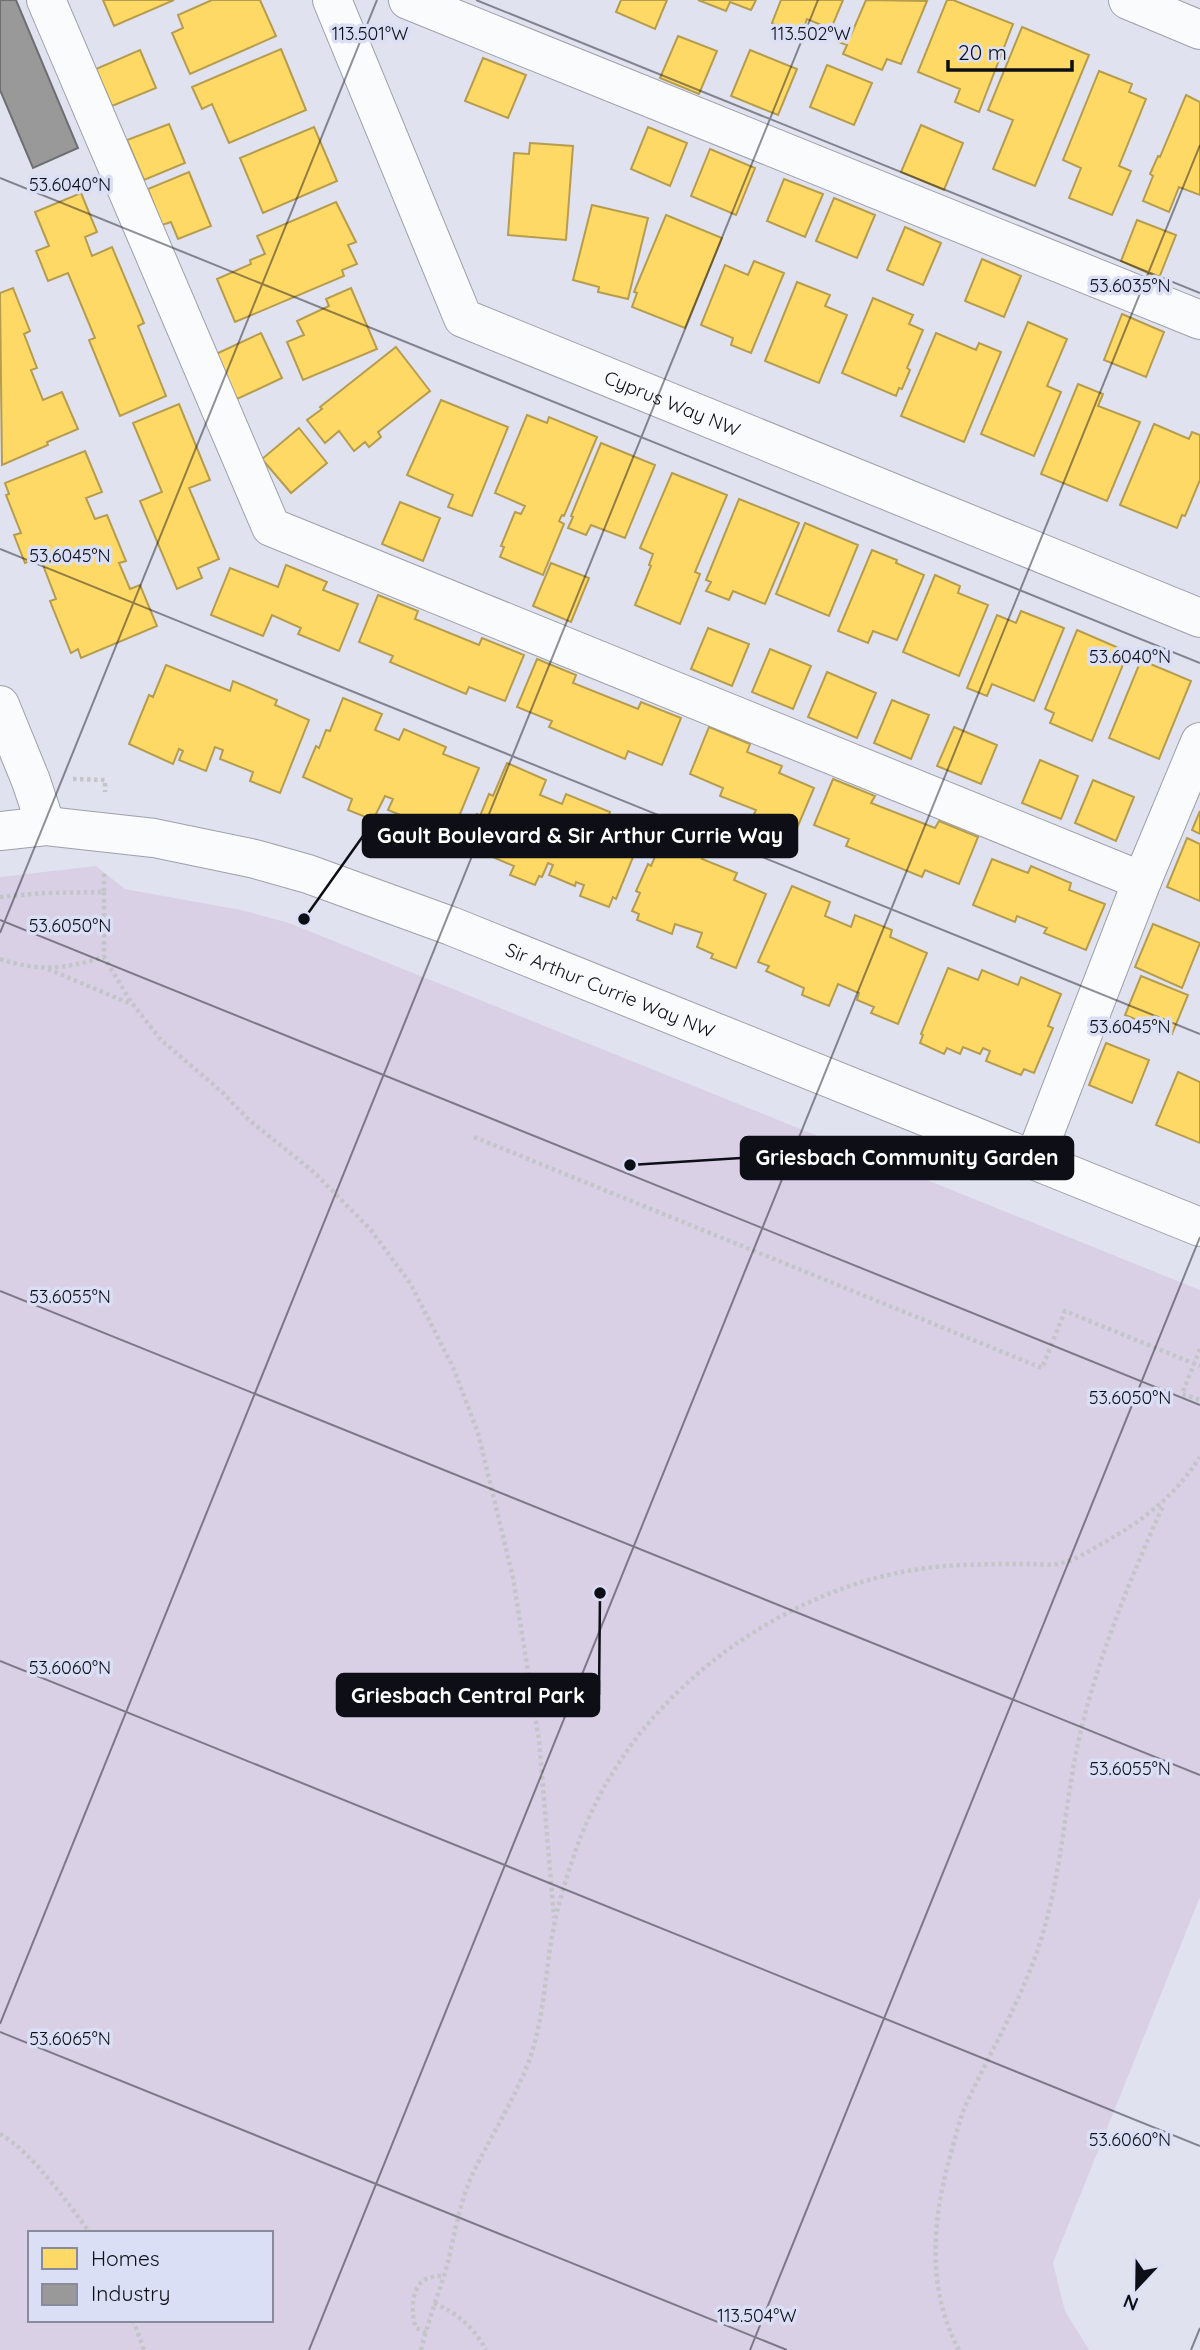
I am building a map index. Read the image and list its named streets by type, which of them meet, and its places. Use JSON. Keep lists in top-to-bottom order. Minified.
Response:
{"streets":{"street":["Cyprus Way NW","Sir Arthur Currie Way NW"]},"places":["Gault Boulevard & Sir Arthur Currie Way","Griesbach Community Garden","Griesbach Central Park"],"legend":["Homes","Industry"],"scale_bar":"20 m","north":"bottom","coordinates":["113.501°W","113.502°W","53.6040°N","53.6035°N","53.6045°N","53.6050°N","53.6055°N","53.6060°N","53.6065°N","113.504°W"]}
